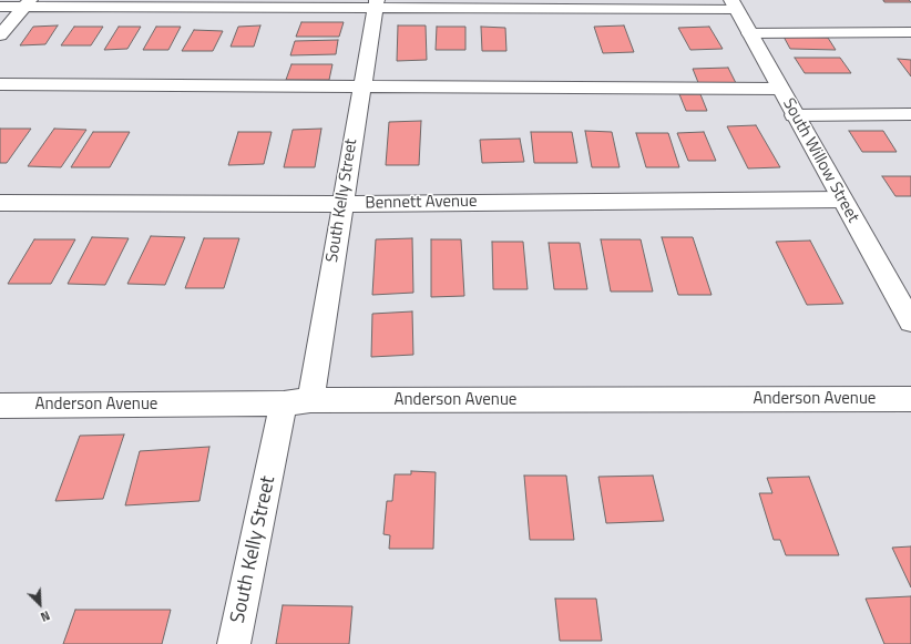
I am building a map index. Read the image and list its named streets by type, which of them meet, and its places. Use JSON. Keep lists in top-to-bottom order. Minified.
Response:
{"streets":{"street":["South Willow Street","South Kelly Street","Bennett Avenue","Anderson Avenue"]},"crossings":[["South Willow Street","Bennett Avenue"],["South Kelly Street","Bennett Avenue"],["South Kelly Street","Anderson Avenue"]],"north":"bottom right"}
